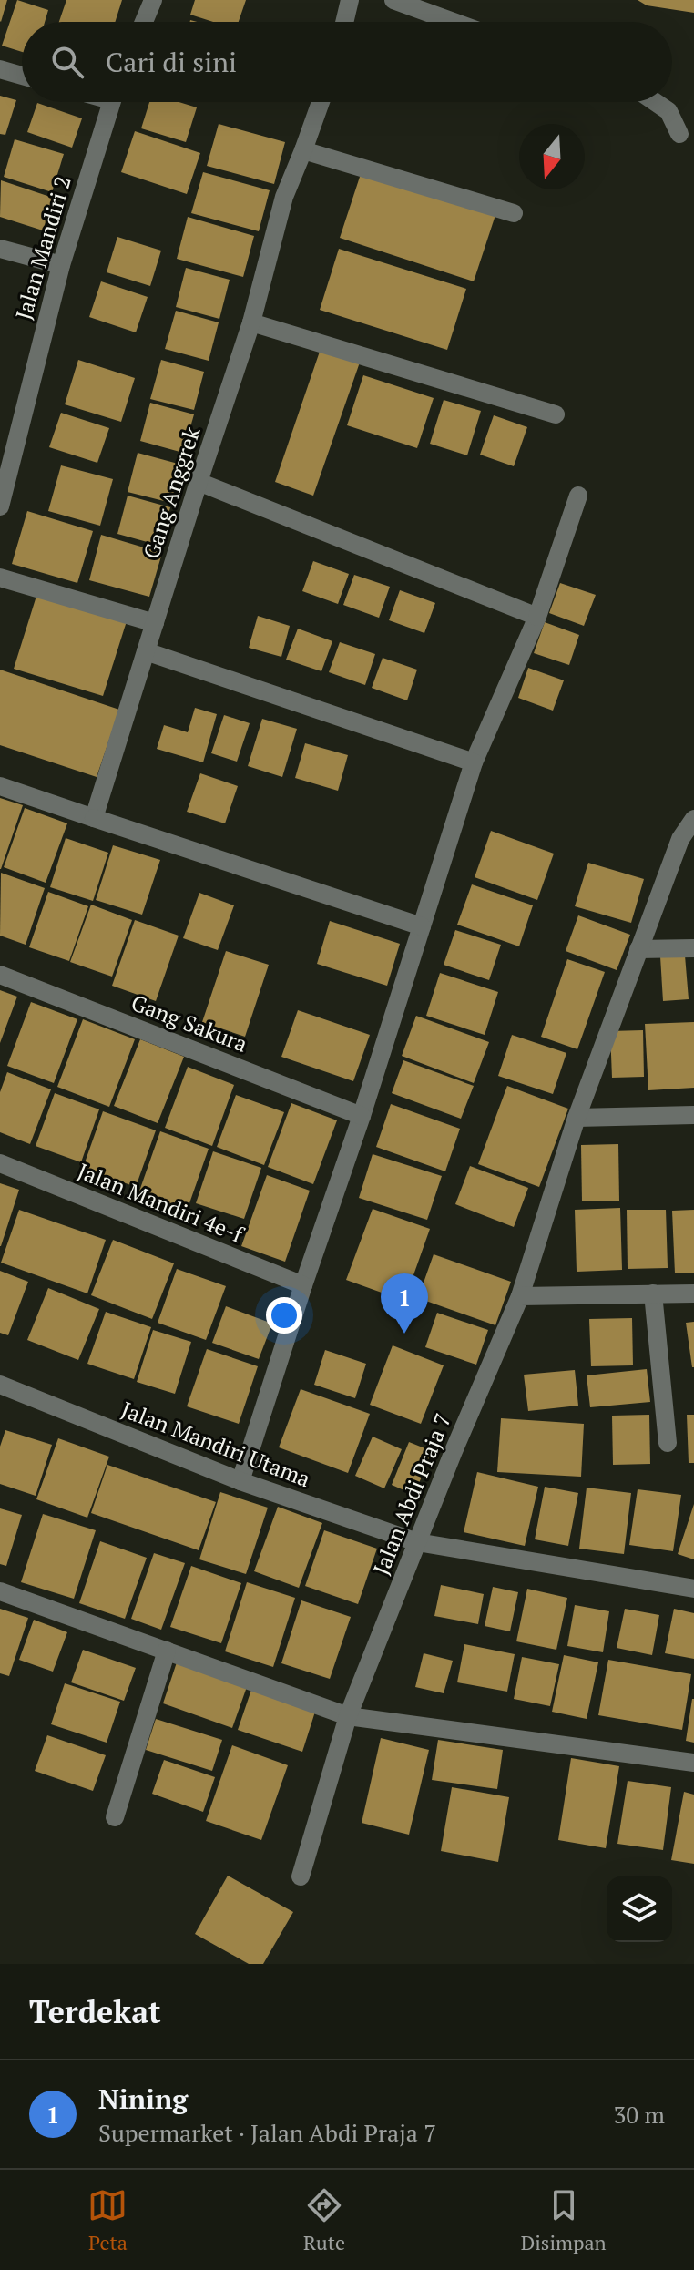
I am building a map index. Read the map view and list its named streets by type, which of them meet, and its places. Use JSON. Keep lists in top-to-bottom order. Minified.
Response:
{"streets":{"street":["Jalan Mandiri 2","Gang Anggrek","Gang Sakura","Jalan Mandiri 4e-f","Jalan Mandiri Utama","Jalan Abdi Praja 7"]},"crossings":[["Jalan Mandiri Utama","Jalan Abdi Praja 7"]],"north":"bottom","page":{"search":"Cari di sini","pins":"1","heading":"Terdekat","list":[{"mark":"1","name":"Nining","note":"Supermarket · Jalan Abdi Praja 7","value":"30 m"}],"nav":["Peta","Rute","Disimpan"]}}
